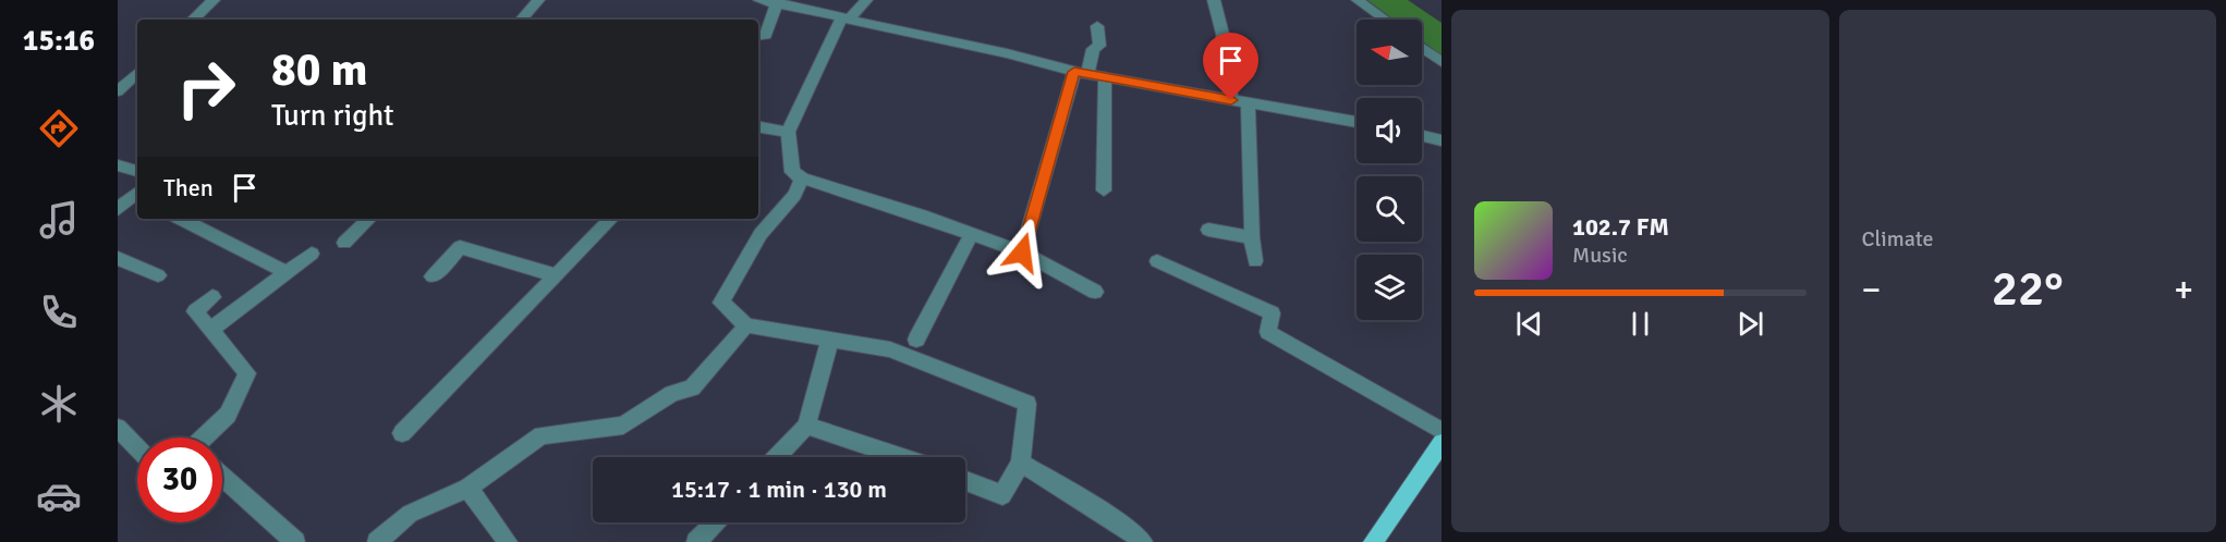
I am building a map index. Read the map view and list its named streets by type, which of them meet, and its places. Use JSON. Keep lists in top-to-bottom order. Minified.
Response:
{"north":"left","page":{"tabs":"15:16","tile":"Climate","turn":["80 m","Turn right"],"then":"Then","song":["102.7 FM","Music"],"heat":["−","22°","+"],"limit":"30","trip":"15:17 · 1 min · 130 m"}}
